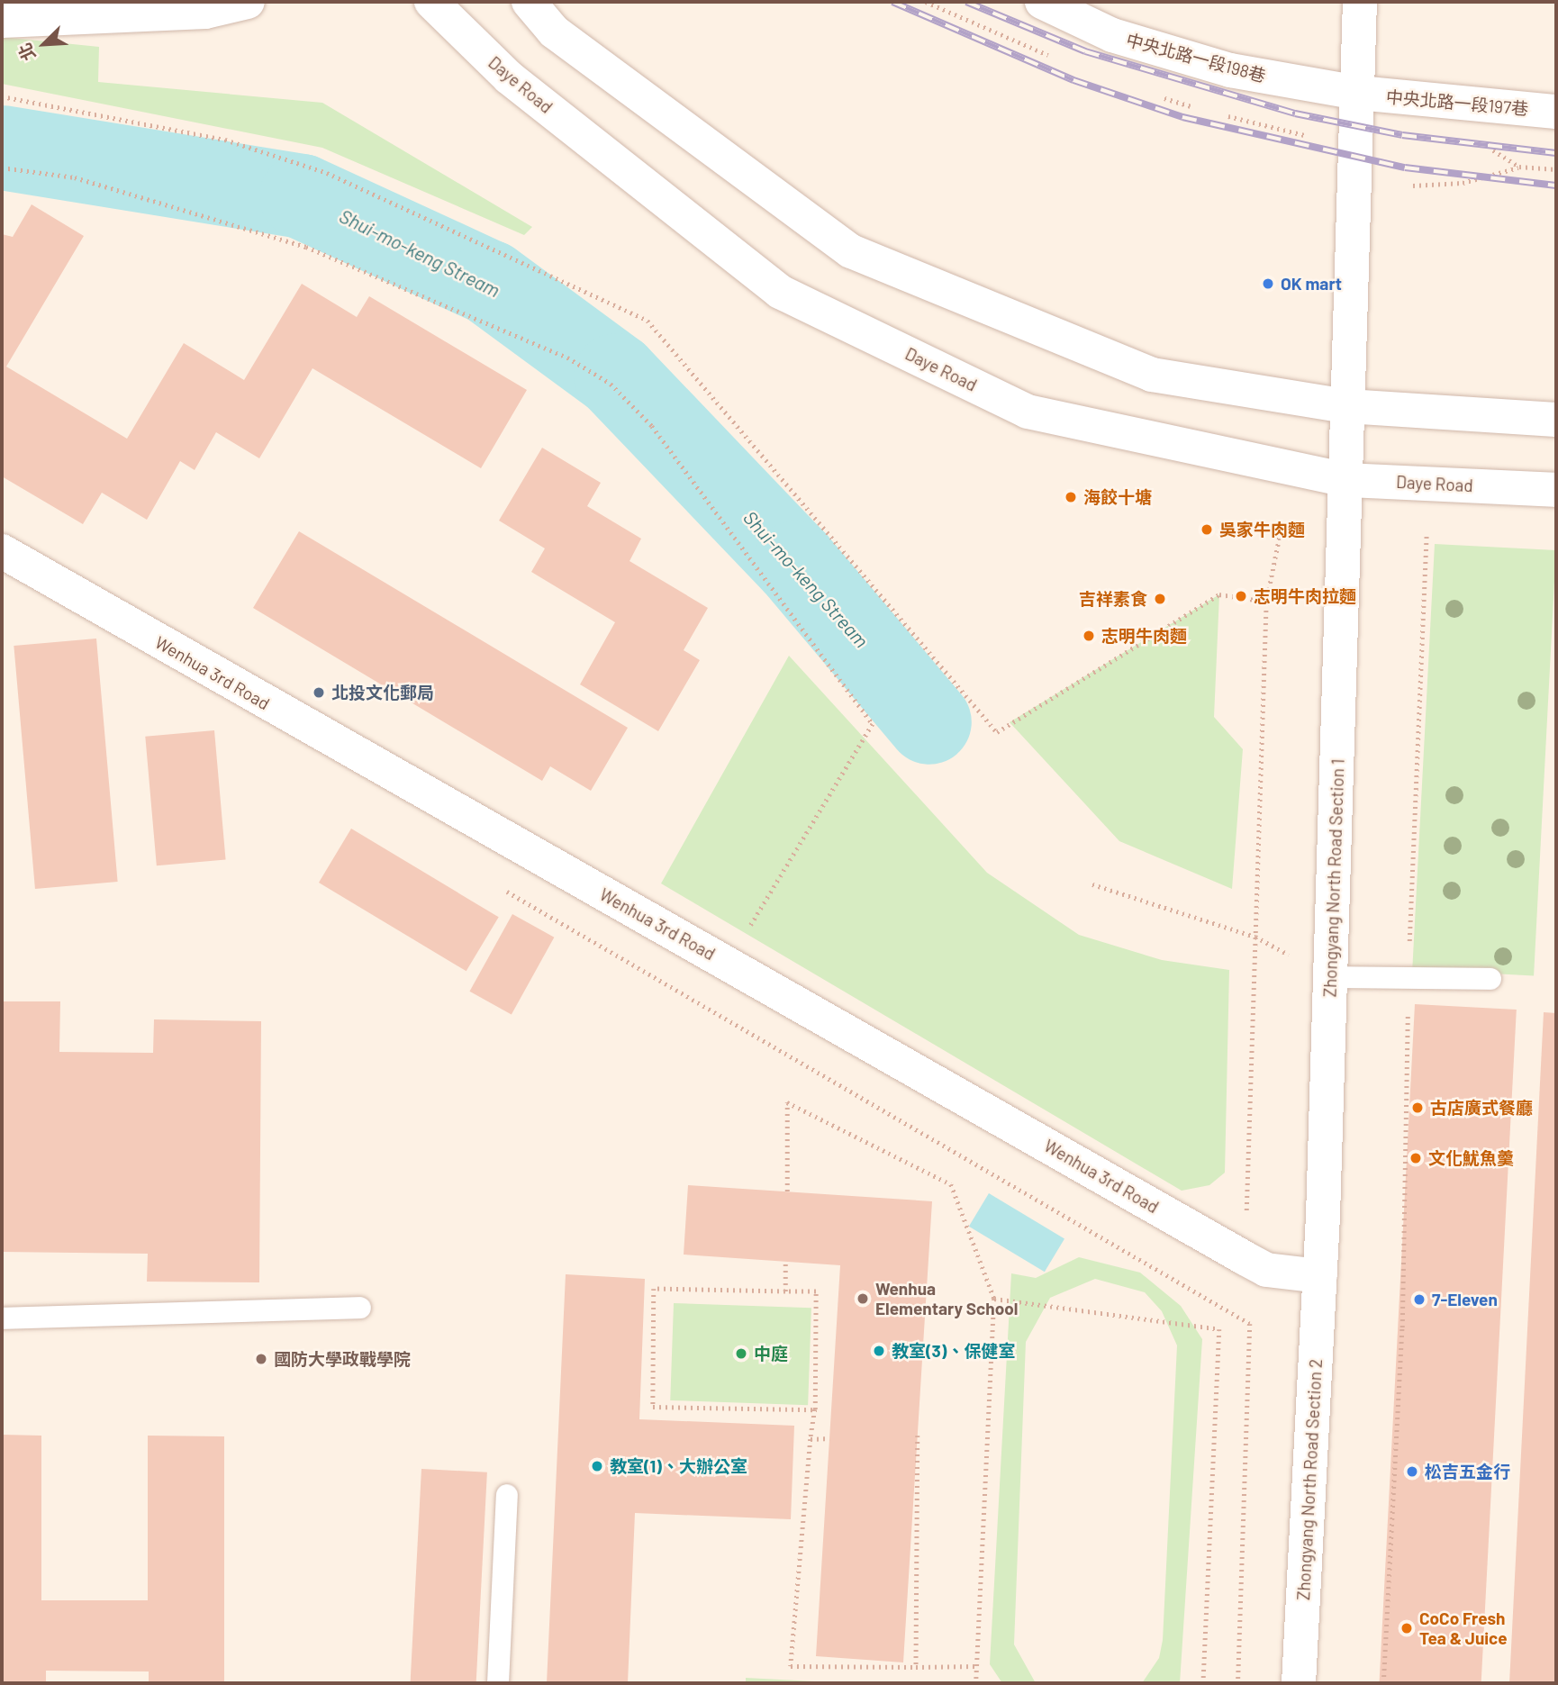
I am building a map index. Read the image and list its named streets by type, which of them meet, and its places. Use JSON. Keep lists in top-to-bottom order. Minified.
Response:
{"streets":{"street":["中央北路一段198巷","Daye Road","中央北路一段197巷","Wenhua 3rd Road","Zhongyang North Road Section 1","Zhongyang North Road Section 2"]},"crossings":[["中央北路一段198巷","中央北路一段197巷"],["Daye Road","Zhongyang North Road Section 1"],["Wenhua 3rd Road","Zhongyang North Road Section 1"],["Wenhua 3rd Road","Zhongyang North Road Section 2"],["Zhongyang North Road Section 1","Zhongyang North Road Section 2"]],"water":["Shui-mo-keng Stream"],"places":["OK mart","海餃十塘","吳家牛肉麵","志明牛肉拉麵","吉祥素食","志明牛肉麵","北投文化郵局","古店廣式餐廳","文化魷魚羹","Wenhua Elementary School","7-Eleven","教室(3)、保健室","中庭","國防大學政戰學院","教室(1)、大辦公室","松吉五金行","CoCo Fresh Tea & Juice"],"north":"bottom left"}
